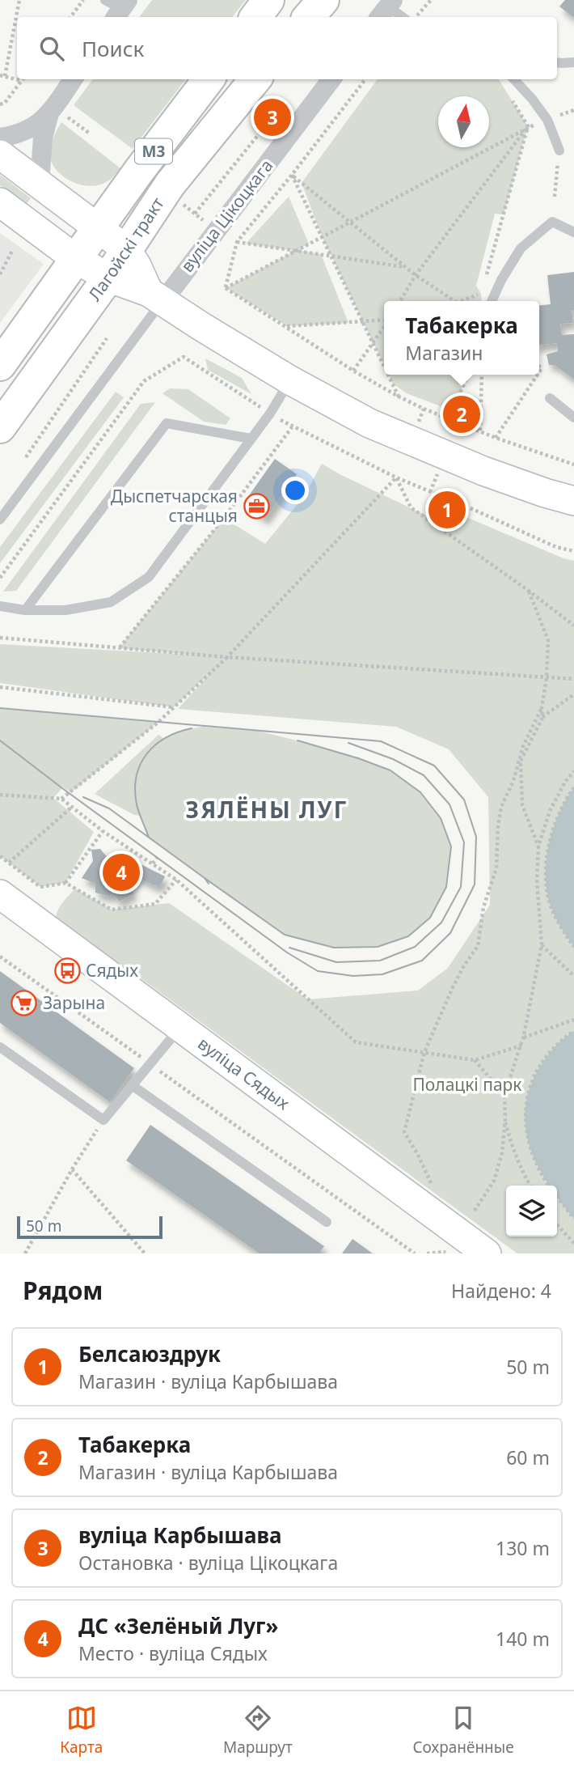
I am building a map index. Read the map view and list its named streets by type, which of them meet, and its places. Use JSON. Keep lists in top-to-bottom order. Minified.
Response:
{"streets":{"main road":["М3","Лагойскі тракт","вуліца Сядых"],"street":["вуліца Цікоцкага"]},"districts":["ЗЯЛЁНЫ ЛУГ"],"parks":["Полацкі парк"],"places":{"office":["Дыспетчарская станцыя"],"bus stop":["Сядых"],"supermarket":["Зарына"]},"scale_bar":"50 m","north":"top","page":{"search":"Поиск","pins":["3","2","1","4"],"popup":["Табакерка","Магазин"],"scale":"50 m","heading":["Рядом","Найдено: 4"],"list":[{"mark":"1","name":"Белсаюздрук","note":"Магазин · вуліца Карбышава","value":"50 m"},{"mark":"2","name":"Табакерка","note":"Магазин · вуліца Карбышава","value":"60 m"},{"mark":"3","name":"вуліца Карбышава","note":"Остановка · вуліца Цікоцкага","value":"130 m"},{"mark":"4","name":"ДС «Зелёный Луг»","note":"Место · вуліца Сядых","value":"140 m"}],"nav":["Карта","Маршрут","Сохранённые"]}}
